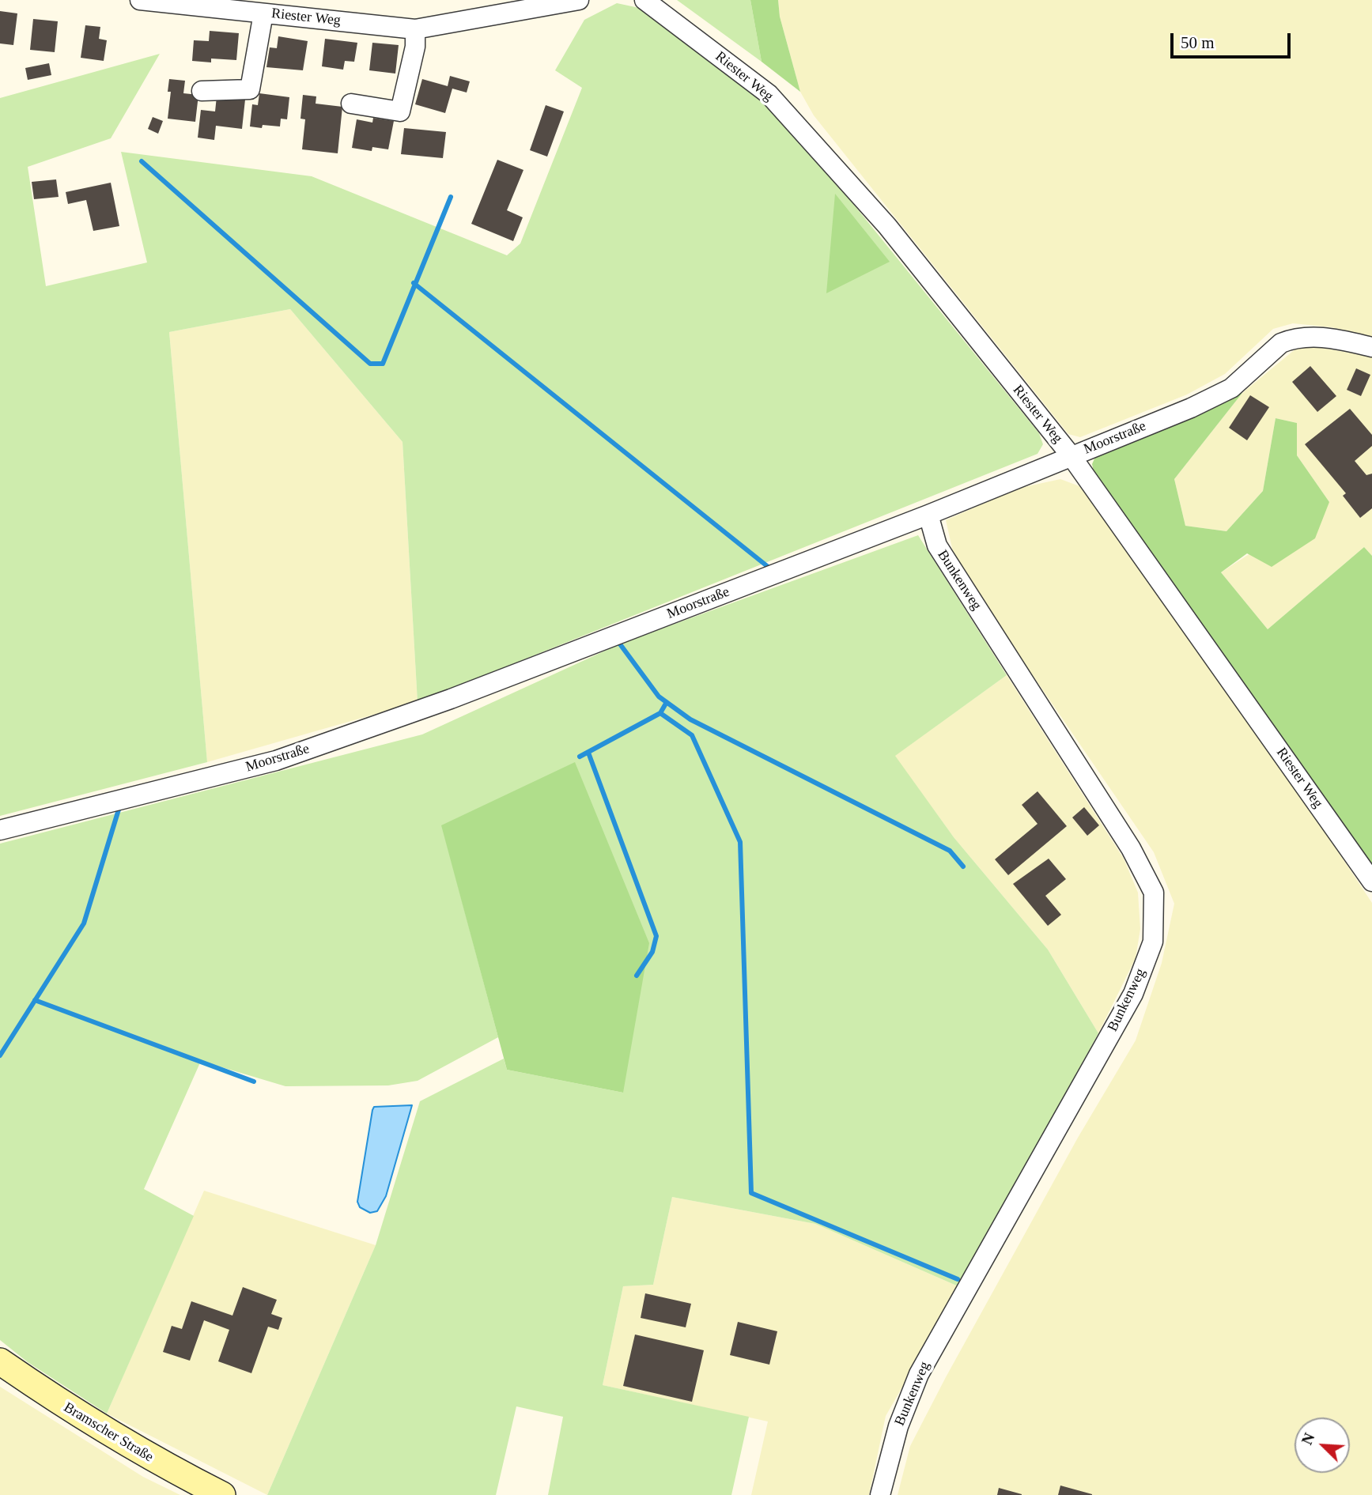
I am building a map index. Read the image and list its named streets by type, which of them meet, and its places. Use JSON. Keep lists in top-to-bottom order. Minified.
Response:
{"streets":{"street":["Riester Weg","Moorstraße","Bunkenweg","Bramscher Straße"]},"crossings":[["Riester Weg","Moorstraße"],["Moorstraße","Bunkenweg"]],"scale_bar":"50 m","north":"top left"}
